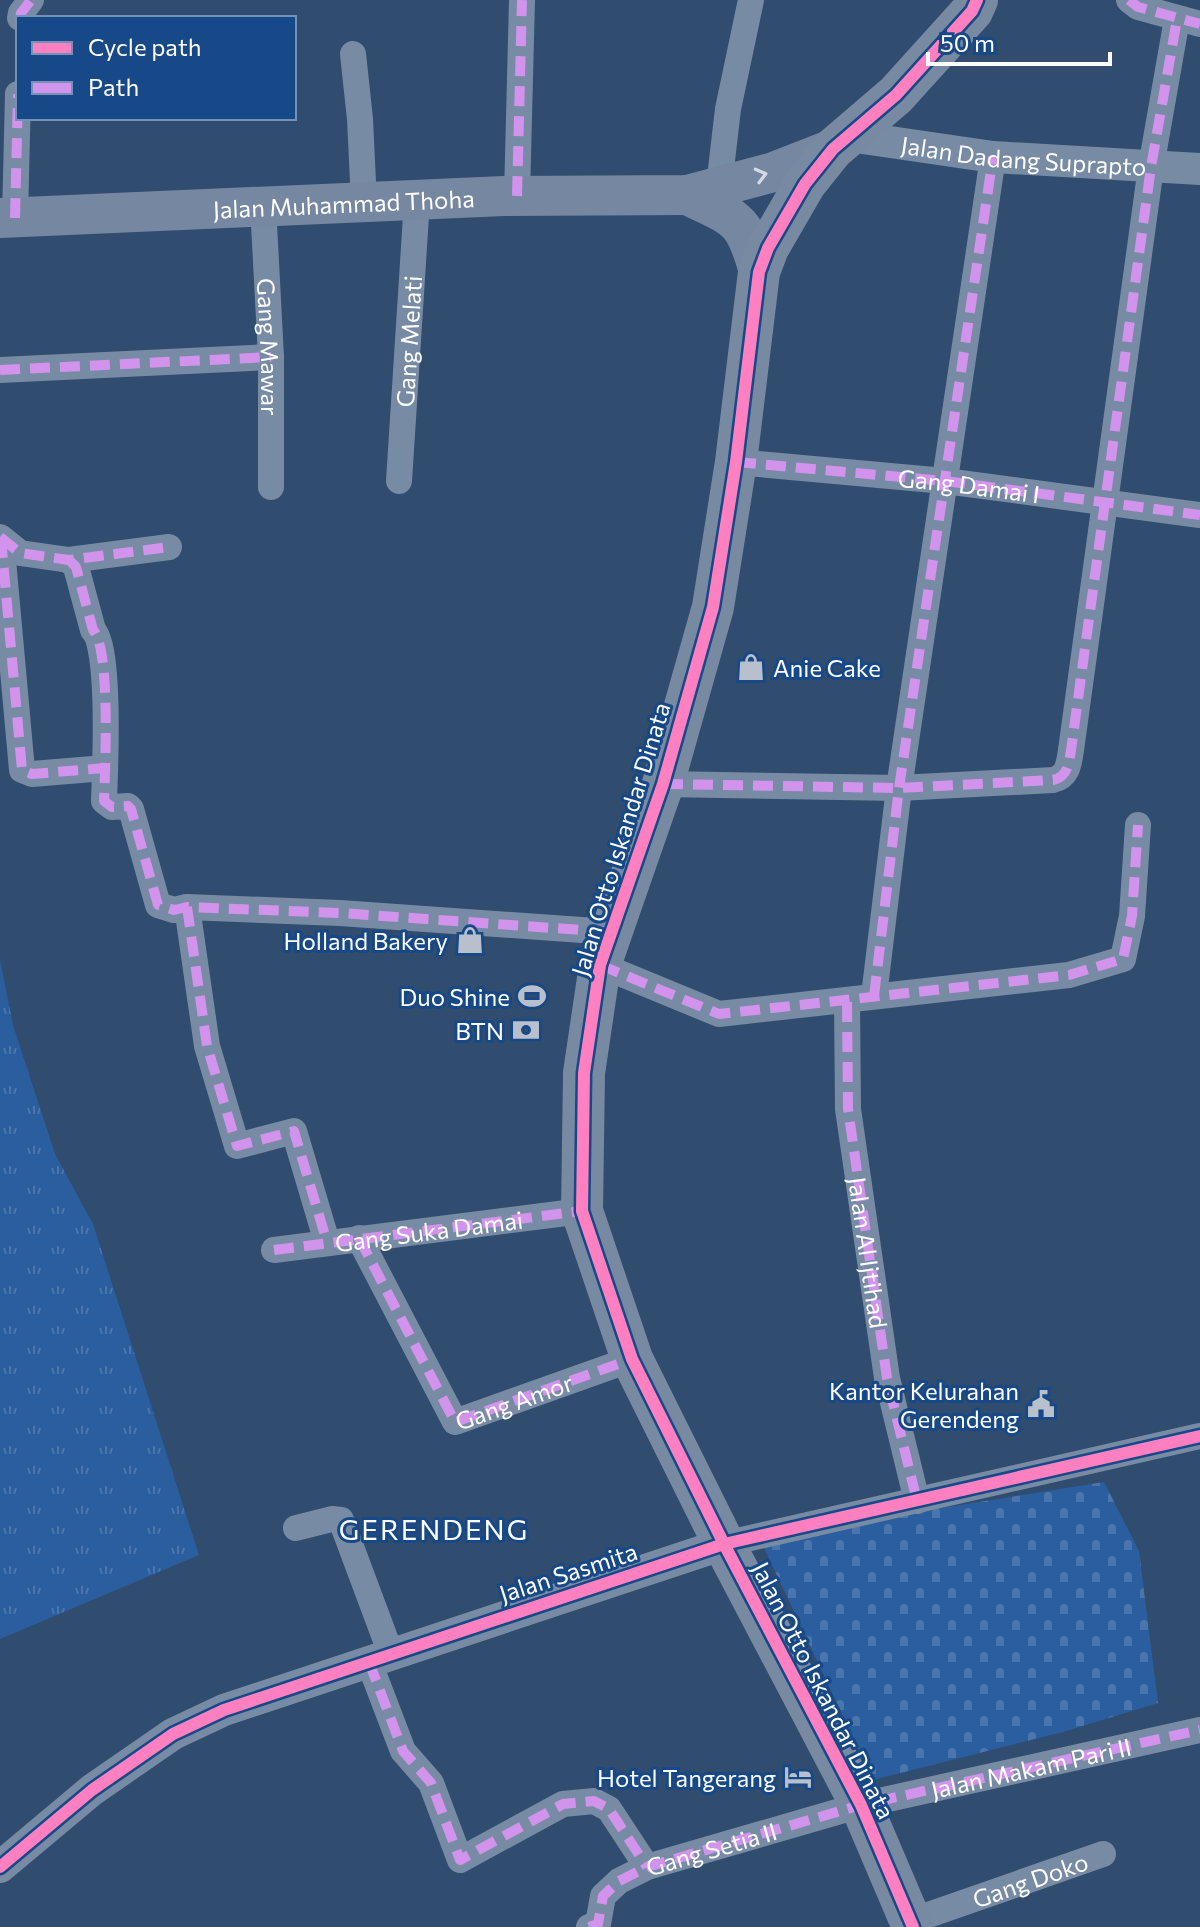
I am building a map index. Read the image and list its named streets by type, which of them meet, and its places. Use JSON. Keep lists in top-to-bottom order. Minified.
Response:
{"streets":{"highway":["Jalan Otto Iskandar Dinata"],"main road":["Jalan Muhammad Thoha"],"street":["Jalan Dadang Suprapto","Gang Melati","Gang Mawar","Gang Damai I","Gang Suka Damai","Jalan Al Ijtihad","Gang Amor","Jalan Sasmita","Jalan Makam Pari II","Gang Setia II","Gang Doko"]},"crossings":[["Jalan Dadang Suprapto","Jalan Muhammad Thoha"],["Jalan Dadang Suprapto","Jalan Otto Iskandar Dinata"],["Jalan Muhammad Thoha","Gang Melati"],["Jalan Muhammad Thoha","Gang Mawar"],["Jalan Muhammad Thoha","Jalan Otto Iskandar Dinata"],["Gang Damai I","Jalan Otto Iskandar Dinata"],["Jalan Otto Iskandar Dinata","Gang Suka Damai"],["Jalan Otto Iskandar Dinata","Gang Amor"],["Jalan Otto Iskandar Dinata","Jalan Sasmita"],["Jalan Otto Iskandar Dinata","Jalan Makam Pari II"],["Jalan Otto Iskandar Dinata","Gang Setia II"],["Jalan Otto Iskandar Dinata","Gang Doko"],["Gang Suka Damai","Gang Amor"],["Jalan Al Ijtihad","Jalan Sasmita"],["Jalan Makam Pari II","Gang Setia II"]],"districts":["GERENDENG"],"places":{"shop":["Anie Cake","Holland Bakery"],"sports":["Duo Shine"],"bank":["BTN"],"public building":["Kantor Kelurahan Gerendeng"],"hotel":["Hotel Tangerang"]},"legend":["Cycle path","Path"],"scale_bar":"50 m"}
